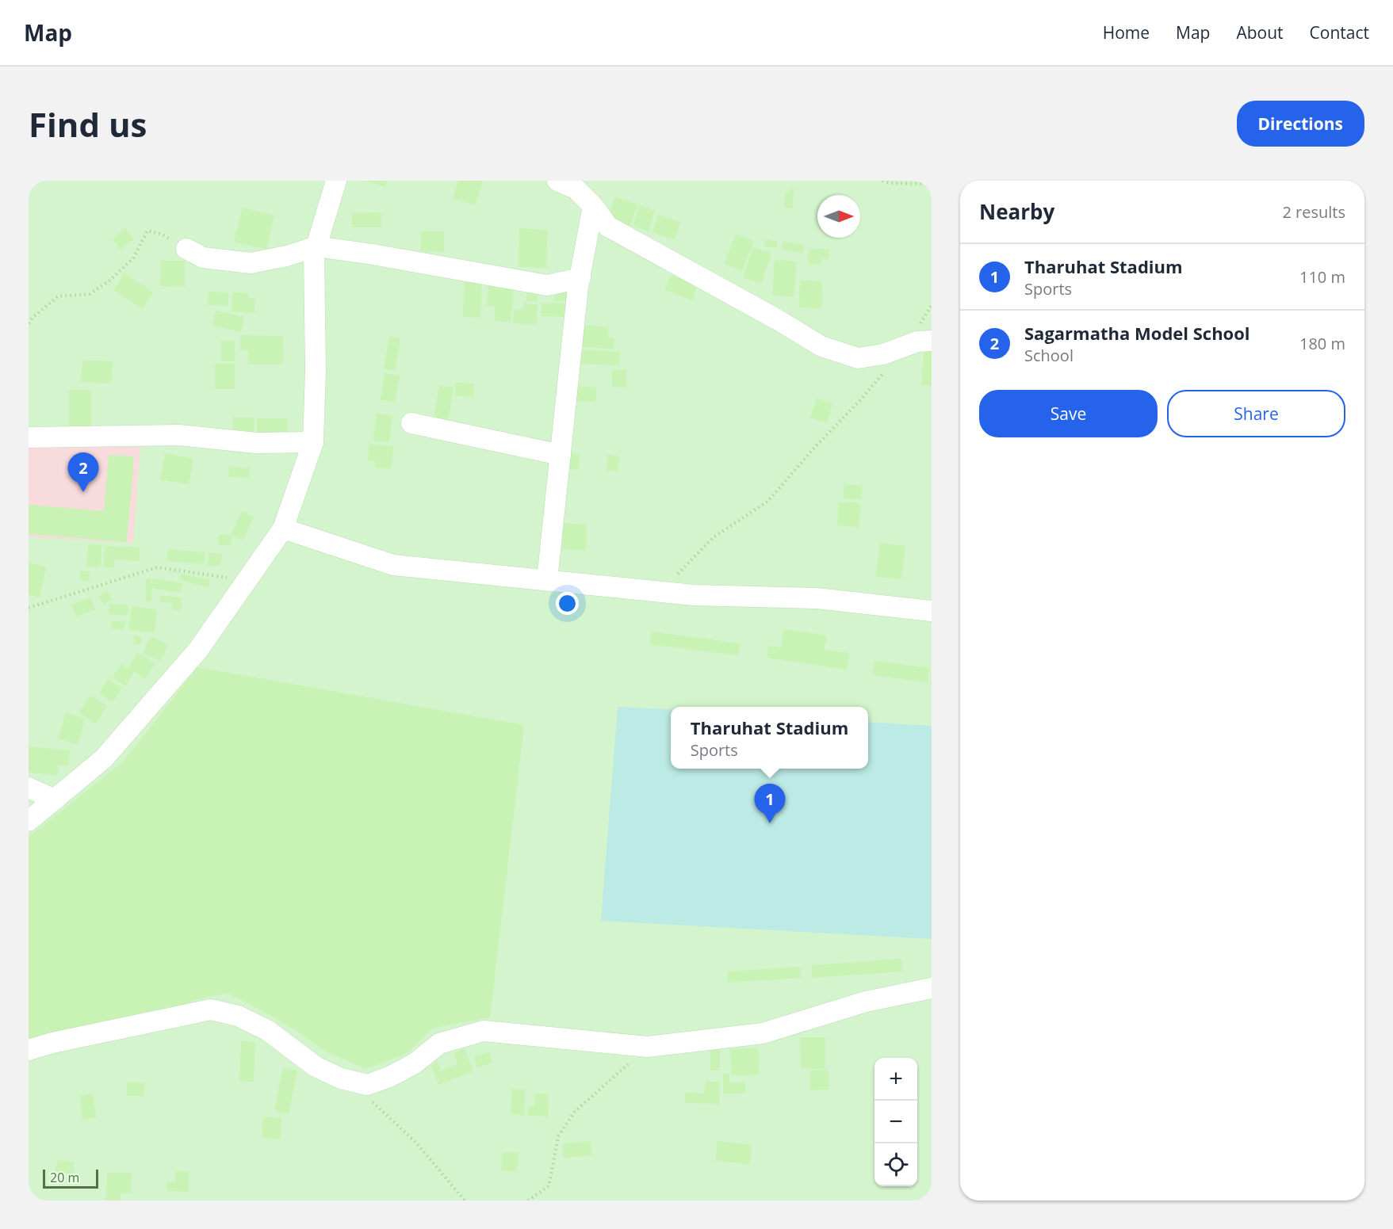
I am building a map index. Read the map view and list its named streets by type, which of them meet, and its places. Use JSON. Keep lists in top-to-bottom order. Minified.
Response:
{"scale_bar":"20 m","north":"right","page":{"header":"Map","nav":["Home","Map","About","Contact"],"buttons":["Directions",["Save","Share"]],"title":"Find us","heading":["Nearby","2 results"],"list":[{"mark":"1","name":"Tharuhat Stadium","note":"Sports","value":"110 m"},{"mark":"2","name":"Sagarmatha Model School","note":"School","value":"180 m"}],"pins":["2","1"],"popup":["Tharuhat Stadium","Sports"],"map_buttons":["+","−"],"scale":"20 m"}}
